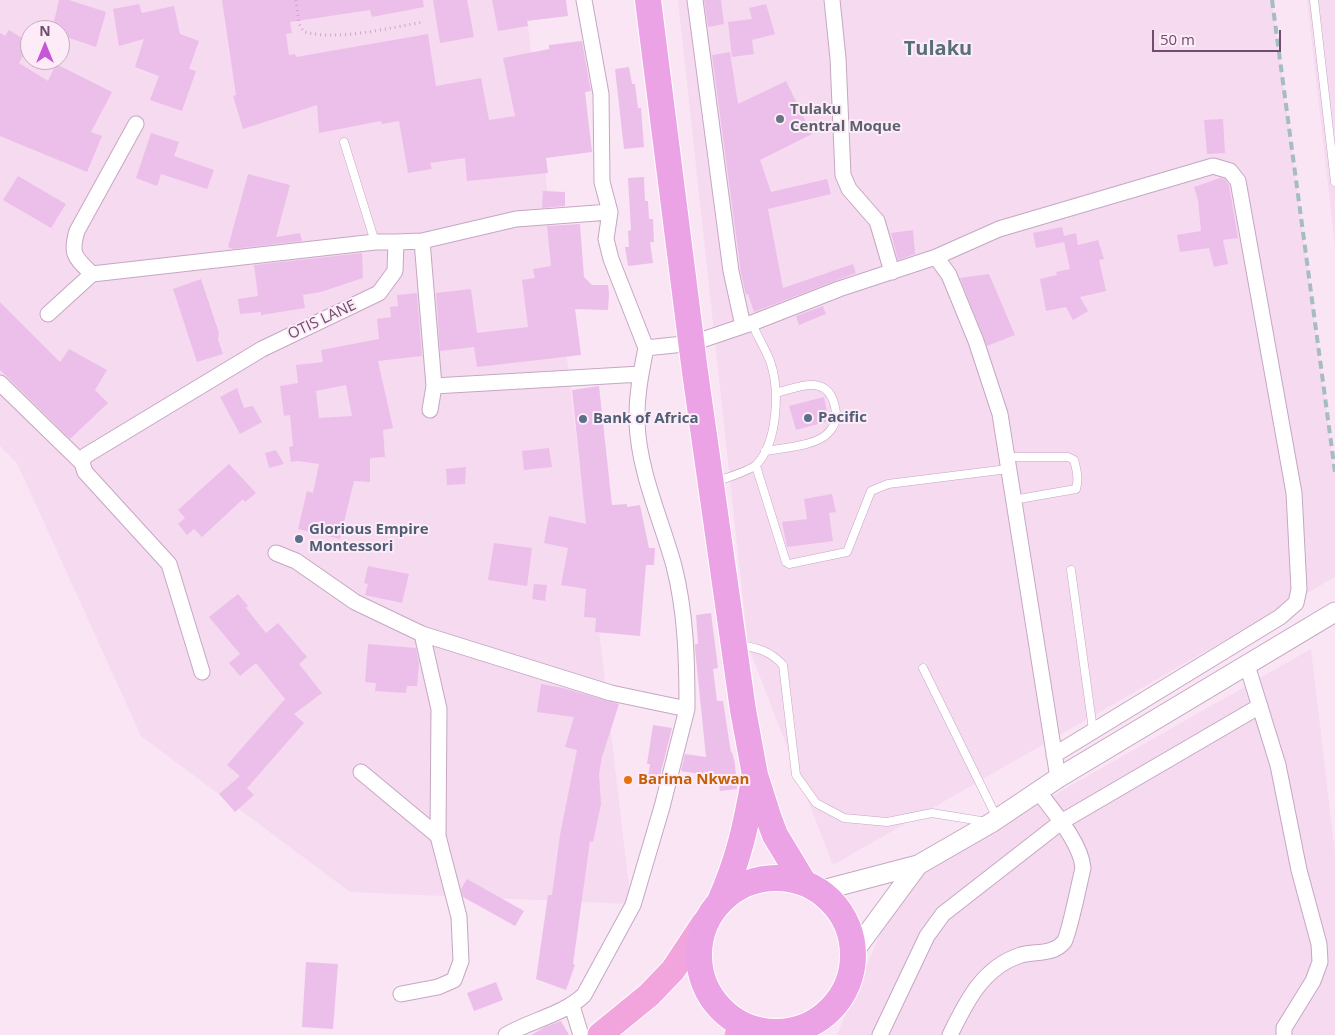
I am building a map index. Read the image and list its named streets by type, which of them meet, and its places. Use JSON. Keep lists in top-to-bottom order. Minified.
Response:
{"streets":{"street":["OTIS LANE"]},"districts":["Tulaku"],"places":["Tulaku Central Moque","Pacific","Bank of Africa","Glorious Empire Montessori","Barima Nkwan"],"scale_bar":"50 m","north":"top"}
